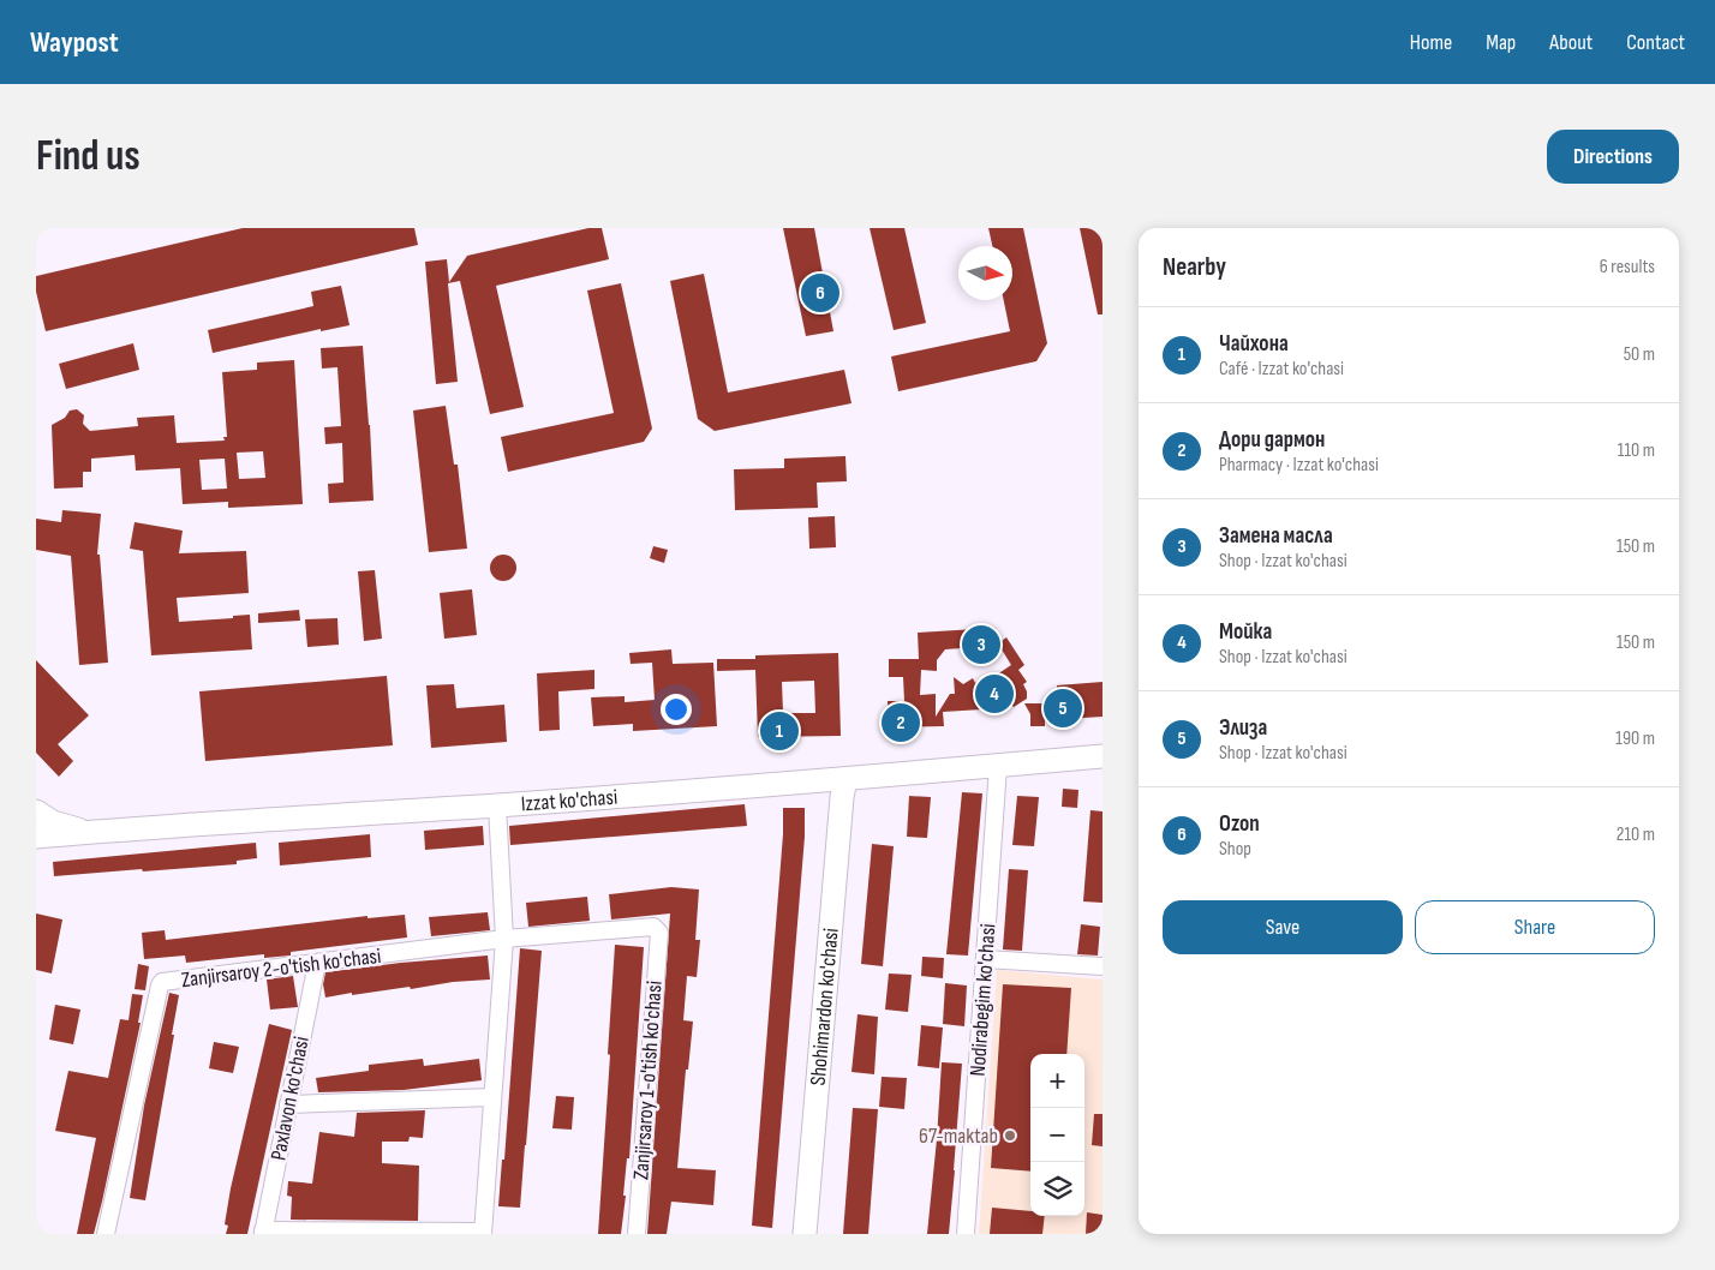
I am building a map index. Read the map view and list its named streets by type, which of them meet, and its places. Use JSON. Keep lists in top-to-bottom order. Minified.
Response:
{"streets":{"street":["Izzat ko'chasi","Zanjirsaroy 2-o'tish ko'chasi","Nodirabegim ko'chasi","Shohimardon ko'chasi","Zanjirsaroy 1-o'tish ko'chasi","Paxlavon ko'chasi"]},"crossings":[["Izzat ko'chasi","Nodirabegim ko'chasi"],["Izzat ko'chasi","Shohimardon ko'chasi"],["Zanjirsaroy 2-o'tish ko'chasi","Zanjirsaroy 1-o'tish ko'chasi"],["Zanjirsaroy 2-o'tish ko'chasi","Paxlavon ko'chasi"]],"places":["67-maktab"],"north":"right","page":{"header":"Waypost","nav":["Home","Map","About","Contact"],"buttons":["Directions",["Save","Share"]],"title":"Find us","heading":["Nearby","6 results"],"pins":["6","3","4","5","2","1"],"list":[{"mark":"1","name":"Чайхона","note":"Café · Izzat ko'chasi","value":"50 m"},{"mark":"2","name":"Дори дармон","note":"Pharmacy · Izzat ko'chasi","value":"110 m"},{"mark":"3","name":"Замена масла","note":"Shop · Izzat ko'chasi","value":"150 m"},{"mark":"4","name":"Мойка","note":"Shop · Izzat ko'chasi","value":"150 m"},{"mark":"5","name":"Элиза","note":"Shop · Izzat ko'chasi","value":"190 m"},{"mark":"6","name":"Ozon","note":"Shop","value":"210 m"}],"map_buttons":["+","−"]}}
